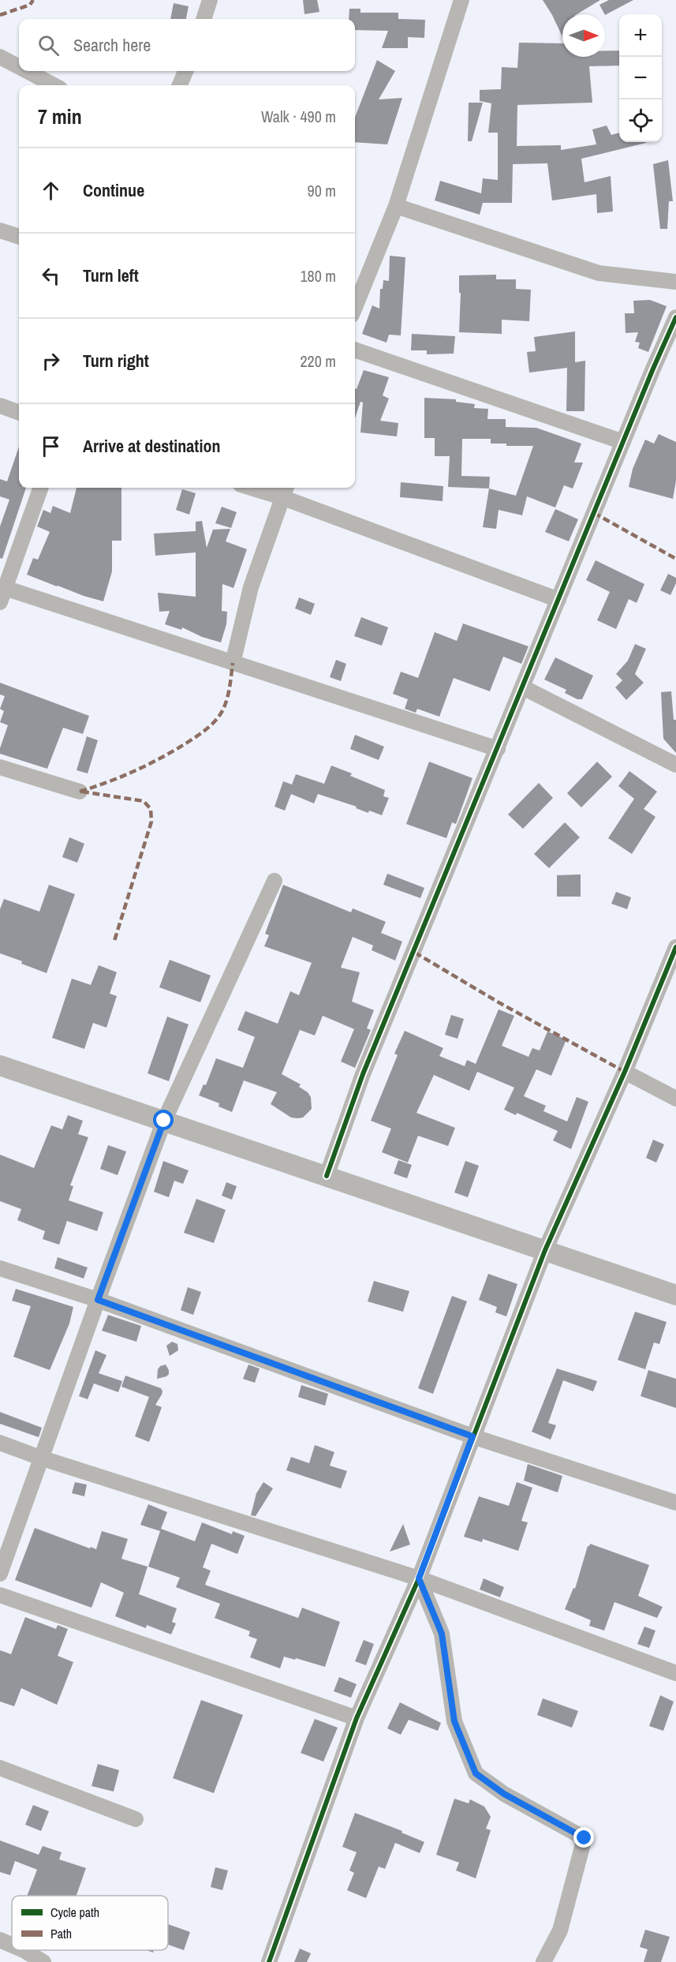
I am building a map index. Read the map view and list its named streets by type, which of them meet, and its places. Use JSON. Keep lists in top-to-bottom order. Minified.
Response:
{"legend":["Cycle path","Path"],"north":"right","page":{"map_buttons":["+","−"],"search":"Search here","heading":["7 min","Walk · 490 m"],"list":[["Continue","90 m"],["Turn left","180 m"],["Turn right","220 m"],"Arrive at destination"]}}
